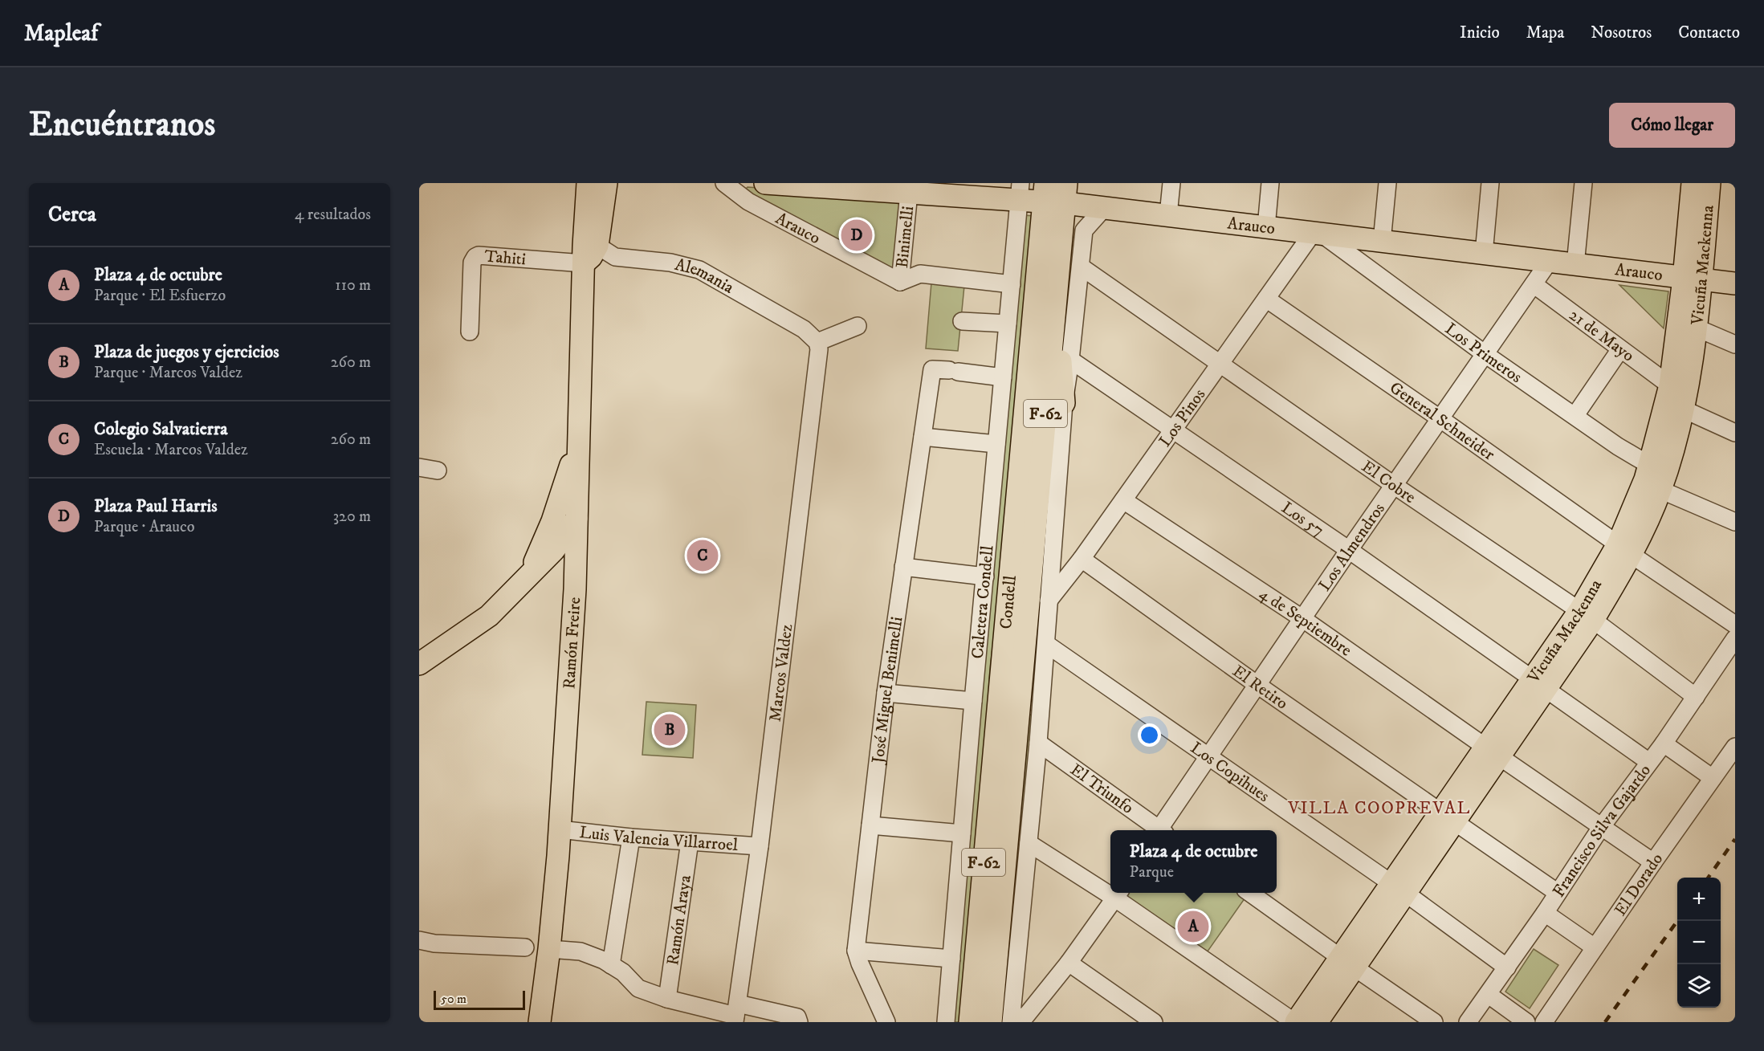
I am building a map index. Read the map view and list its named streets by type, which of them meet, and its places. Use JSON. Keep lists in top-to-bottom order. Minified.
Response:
{"streets":{"main road":["Arauco","Vicuña Mackenna","F-62","Condell","Ramón Freire"],"street":["Binimelli","Tahiti","Alemania","21 de Mayo","Los Primeros","Los Pinos","General Schneider","El Cobre","Los 57","Los Almendros","Caletera Condell","4 de Septiembre","Marcos Valdez","El Retiro","José Miguel Benimelli","Los Copihues","El Triunfo","Francisco Silva Gajardo","Luis Valencia Villarroel","El Dorado","Ramón Araya"]},"crossings":[["Arauco","Binimelli"],["Arauco","Vicuña Mackenna"],["Arauco","Los Primeros"],["Arauco","Los Pinos"],["Arauco","Los Almendros"],["Arauco","Caletera Condell"],["Arauco","Condell"],["Tahiti","Ramón Freire"],["Vicuña Mackenna","21 de Mayo"],["Vicuña Mackenna","Los Primeros"],["Vicuña Mackenna","General Schneider"],["Vicuña Mackenna","El Cobre"],["Vicuña Mackenna","Los 57"],["Vicuña Mackenna","4 de Septiembre"],["Vicuña Mackenna","El Retiro"],["Vicuña Mackenna","Los Copihues"],["Alemania","Marcos Valdez"],["21 de Mayo","Los Almendros"],["Los Primeros","Los Pinos"],["Los Primeros","Los Almendros"],["Los Pinos","General Schneider"],["Los Pinos","El Cobre"],["Los Pinos","Los 57"],["Los Pinos","4 de Septiembre"],["Los Pinos","El Retiro"],["General Schneider","Los Almendros"],["El Cobre","Los Almendros"],["El Cobre","Francisco Silva Gajardo"],["Los 57","Los Almendros"],["Los 57","Francisco Silva Gajardo"],["Los Almendros","4 de Septiembre"],["Los Almendros","El Retiro"],["Los Almendros","Los Copihues"],["Caletera Condell","José Miguel Benimelli"],["4 de Septiembre","Francisco Silva Gajardo"],["4 de Septiembre","El Dorado"],["Ramón Freire","Luis Valencia Villarroel"],["Marcos Valdez","Luis Valencia Villarroel"],["El Retiro","Francisco Silva Gajardo"],["Los Copihues","Francisco Silva Gajardo"],["Luis Valencia Villarroel","Ramón Araya"]],"districts":["VILLA COOPREVAL"],"scale_bar":"50 m","page":{"header":"Mapleaf","nav":["Inicio","Mapa","Nosotros","Contacto"],"buttons":"Cómo llegar","title":"Encuéntranos","heading":["Cerca","4 resultados"],"pins":["D","C","B","A"],"list":[{"mark":"A","name":"Plaza 4 de octubre","note":"Parque · El Esfuerzo","value":"110 m"},{"mark":"B","name":"Plaza de juegos y ejercicios","note":"Parque · Marcos Valdez","value":"260 m"},{"mark":"C","name":"Colegio Salvatierra","note":"Escuela · Marcos Valdez","value":"260 m"},{"mark":"D","name":"Plaza Paul Harris","note":"Parque · Arauco","value":"320 m"}],"popup":["Plaza 4 de octubre","Parque"],"map_buttons":["+","−"],"scale":"50 m"}}
